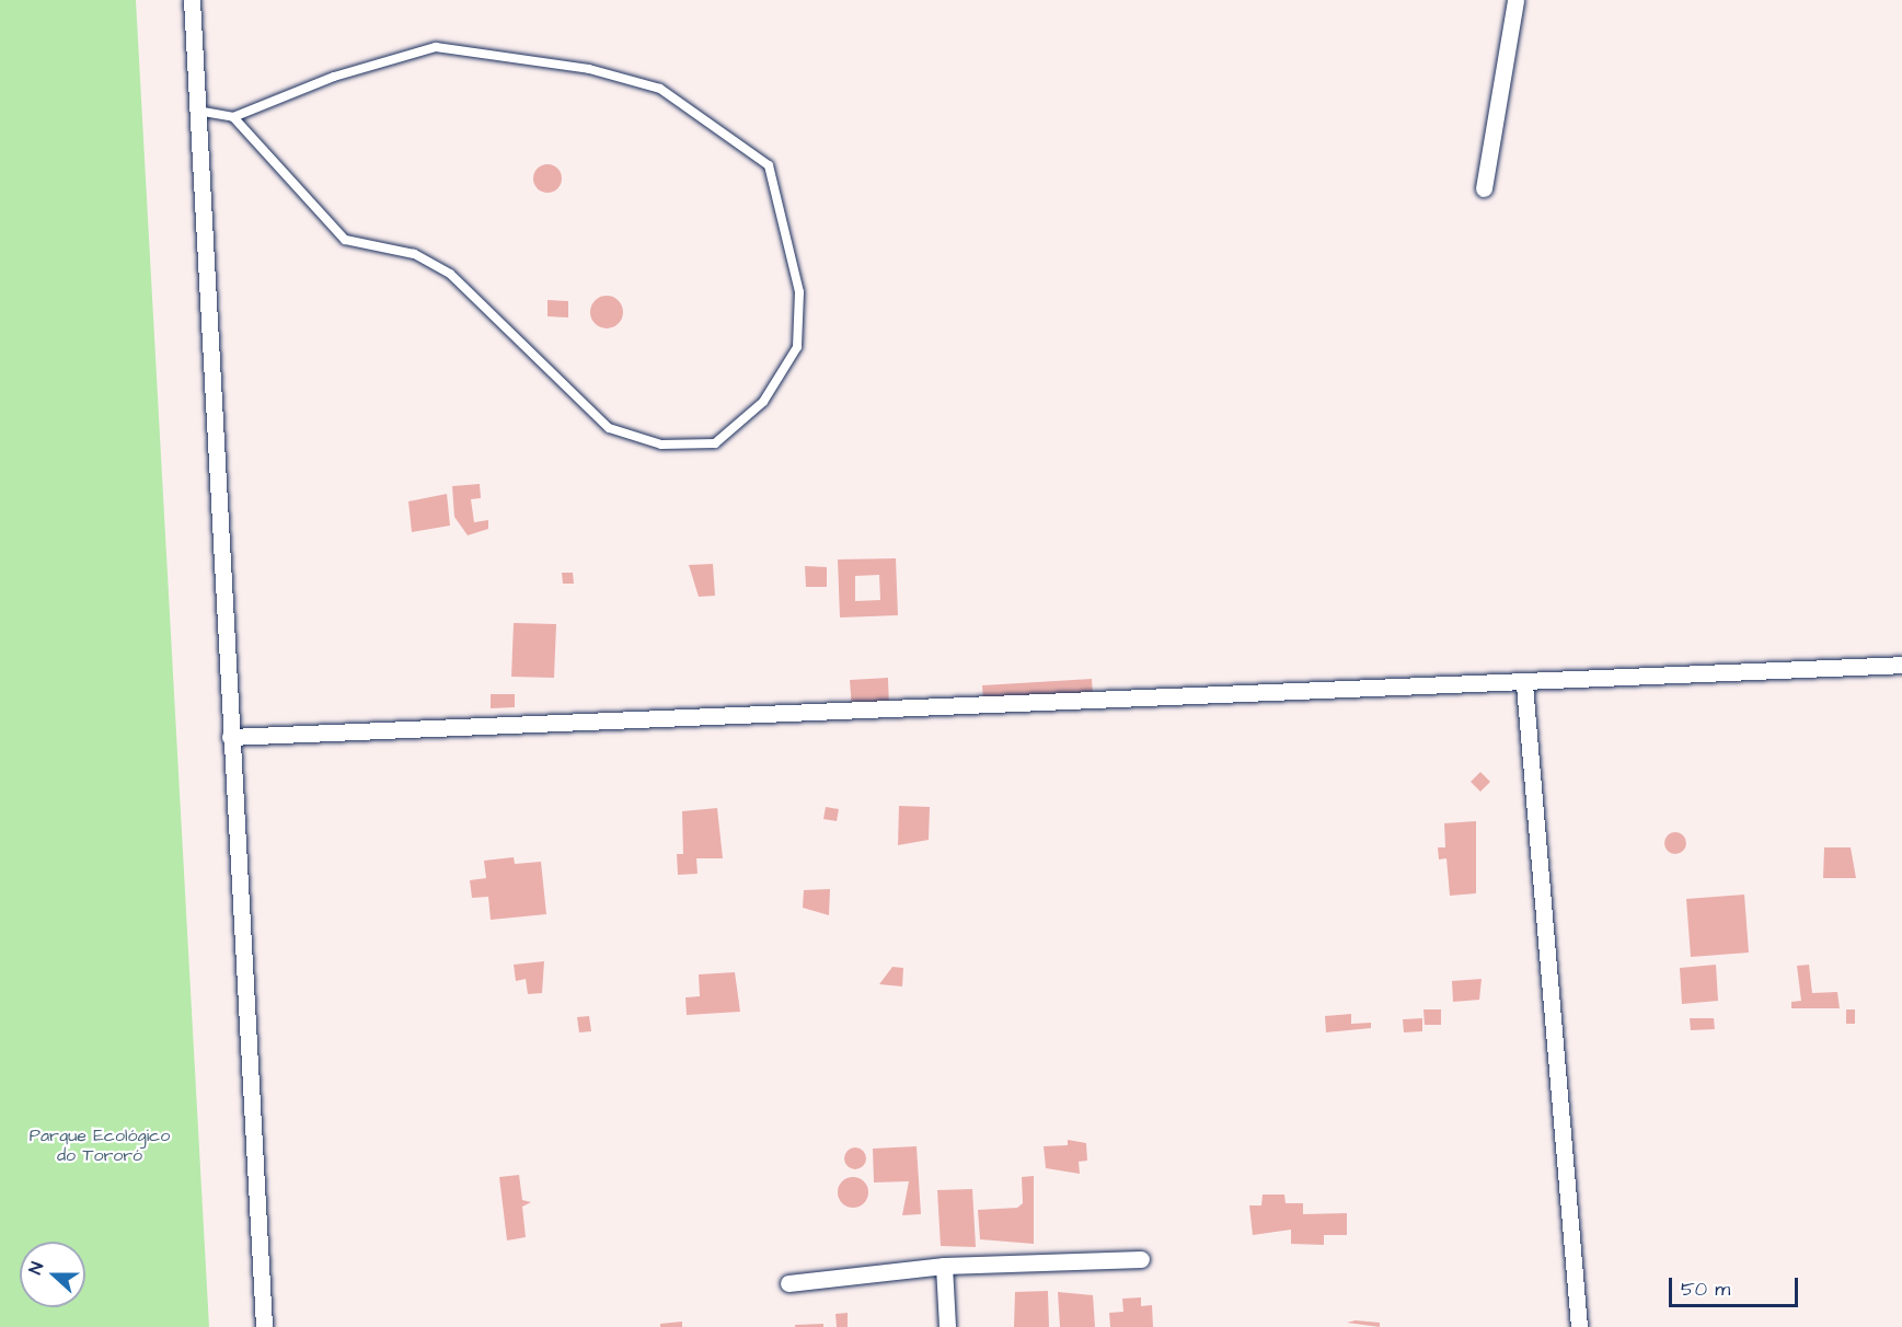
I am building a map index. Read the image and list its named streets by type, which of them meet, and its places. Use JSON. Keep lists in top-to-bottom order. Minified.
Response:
{"parks":["Parque Ecológico do Tororó"],"scale_bar":"50 m","north":"left"}
